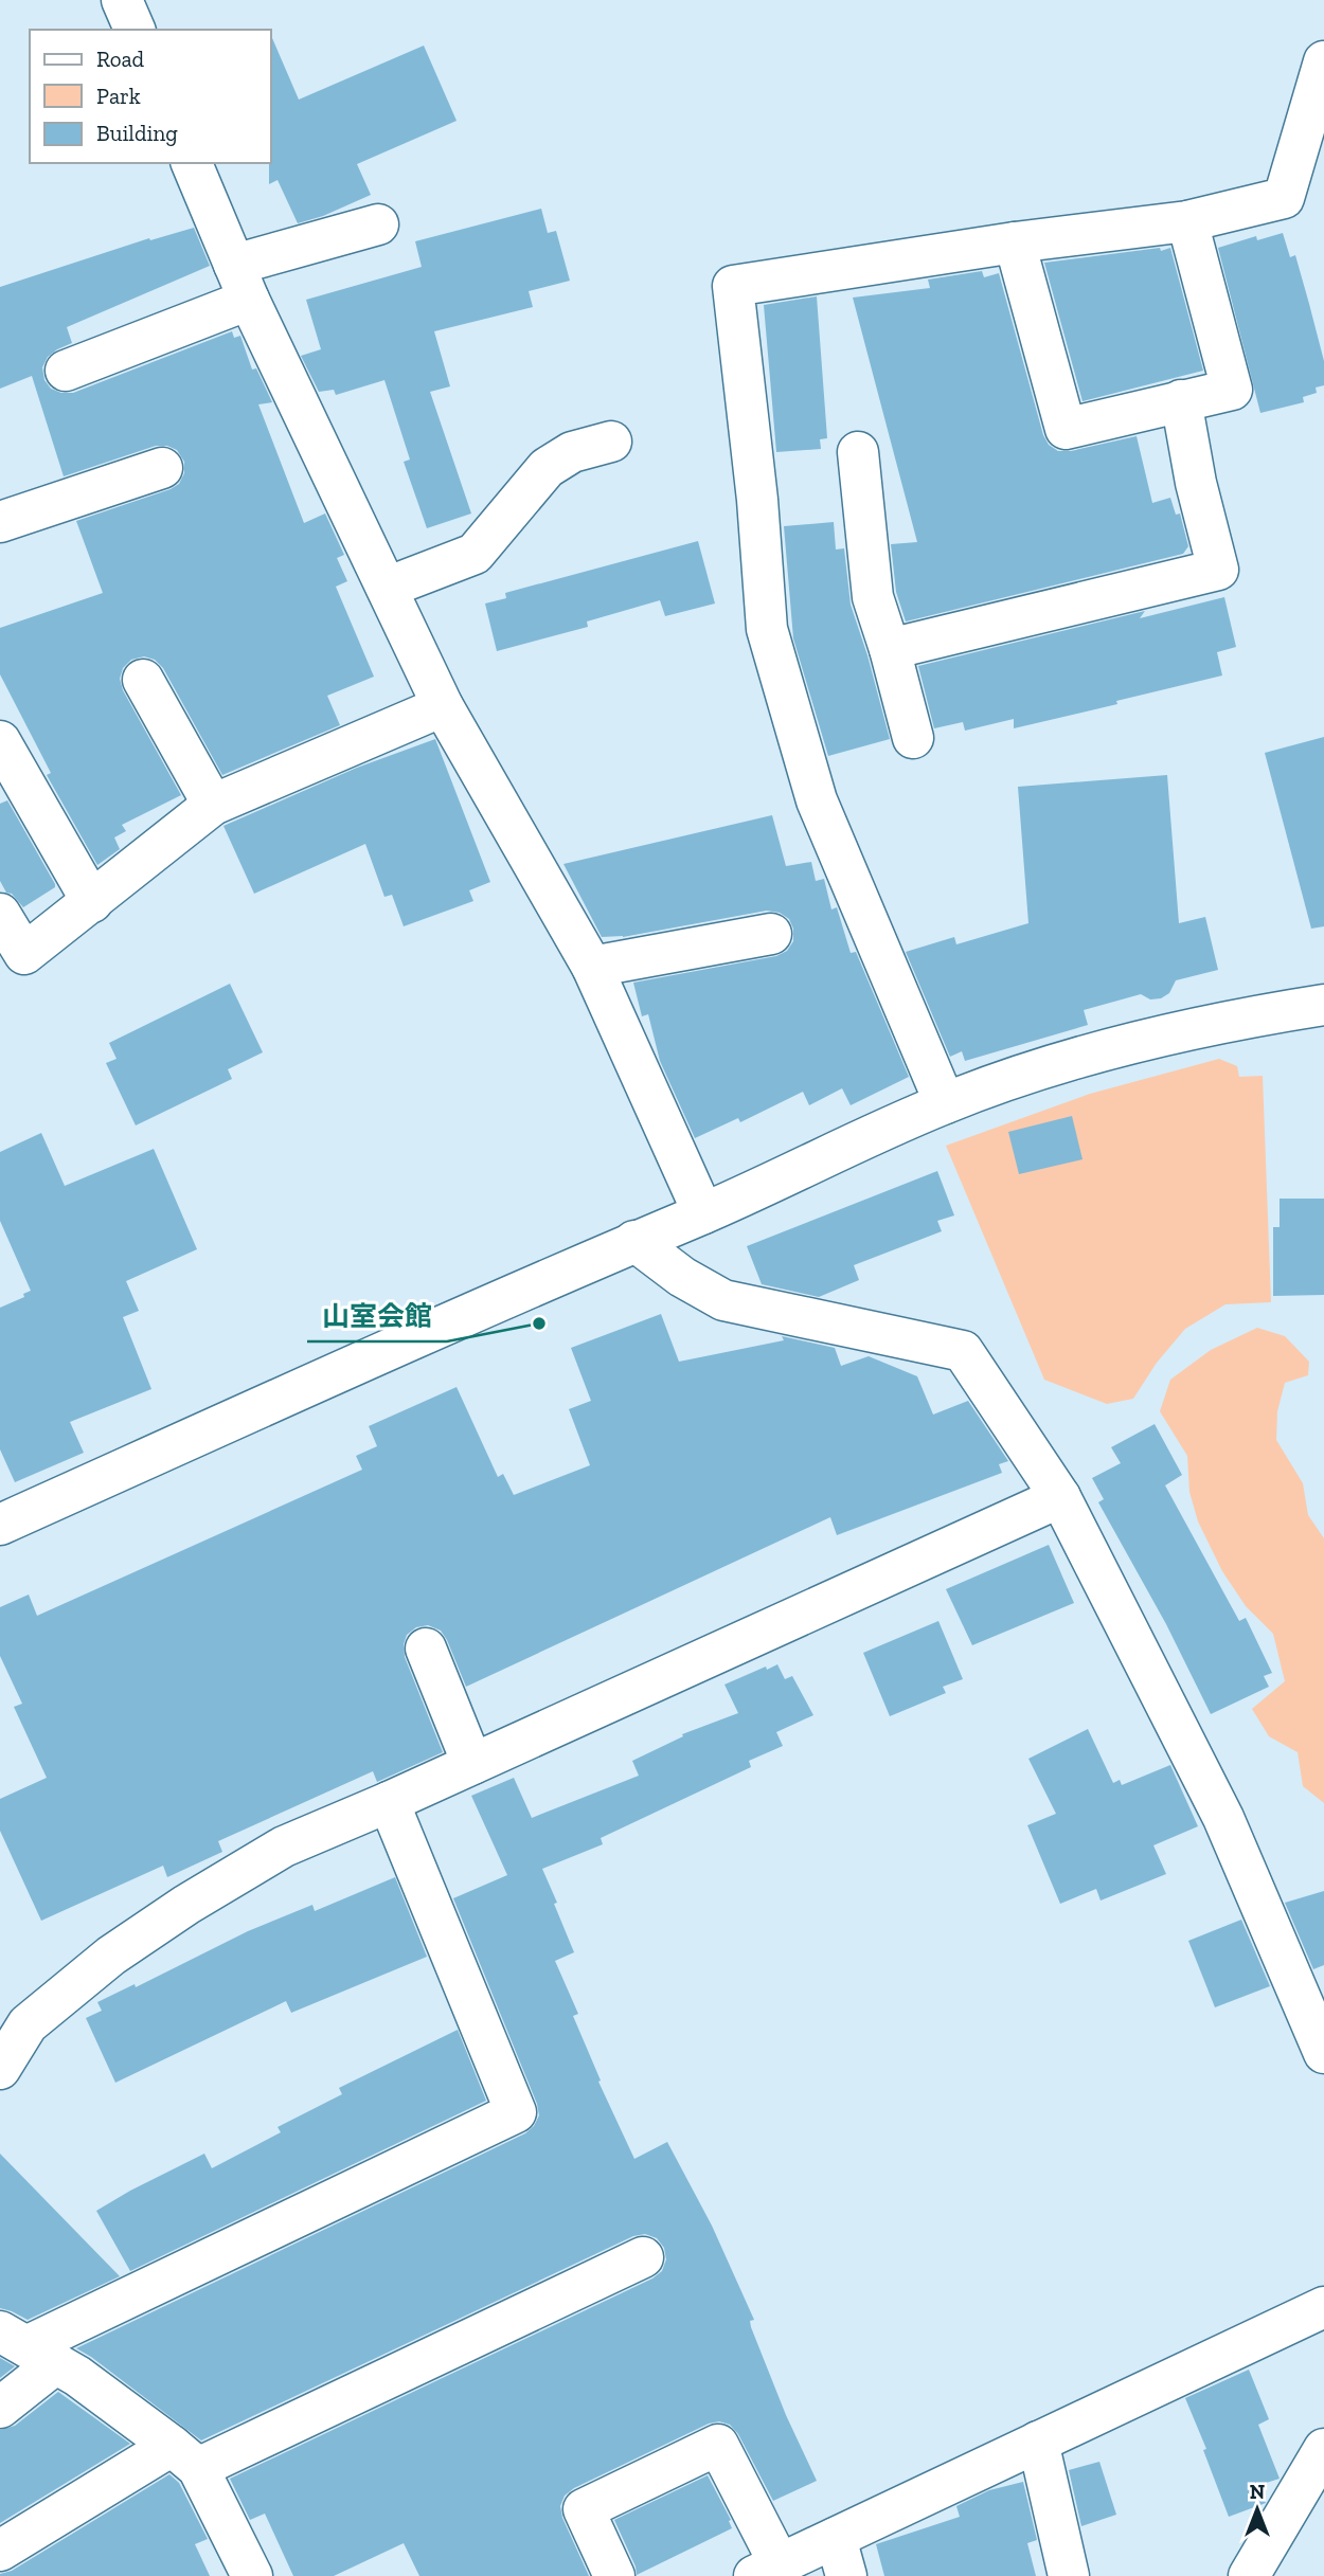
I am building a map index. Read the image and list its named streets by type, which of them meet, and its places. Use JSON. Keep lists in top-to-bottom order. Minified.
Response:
{"places":["山室会館"],"legend":["Road","Park","Building"],"north":"top"}
